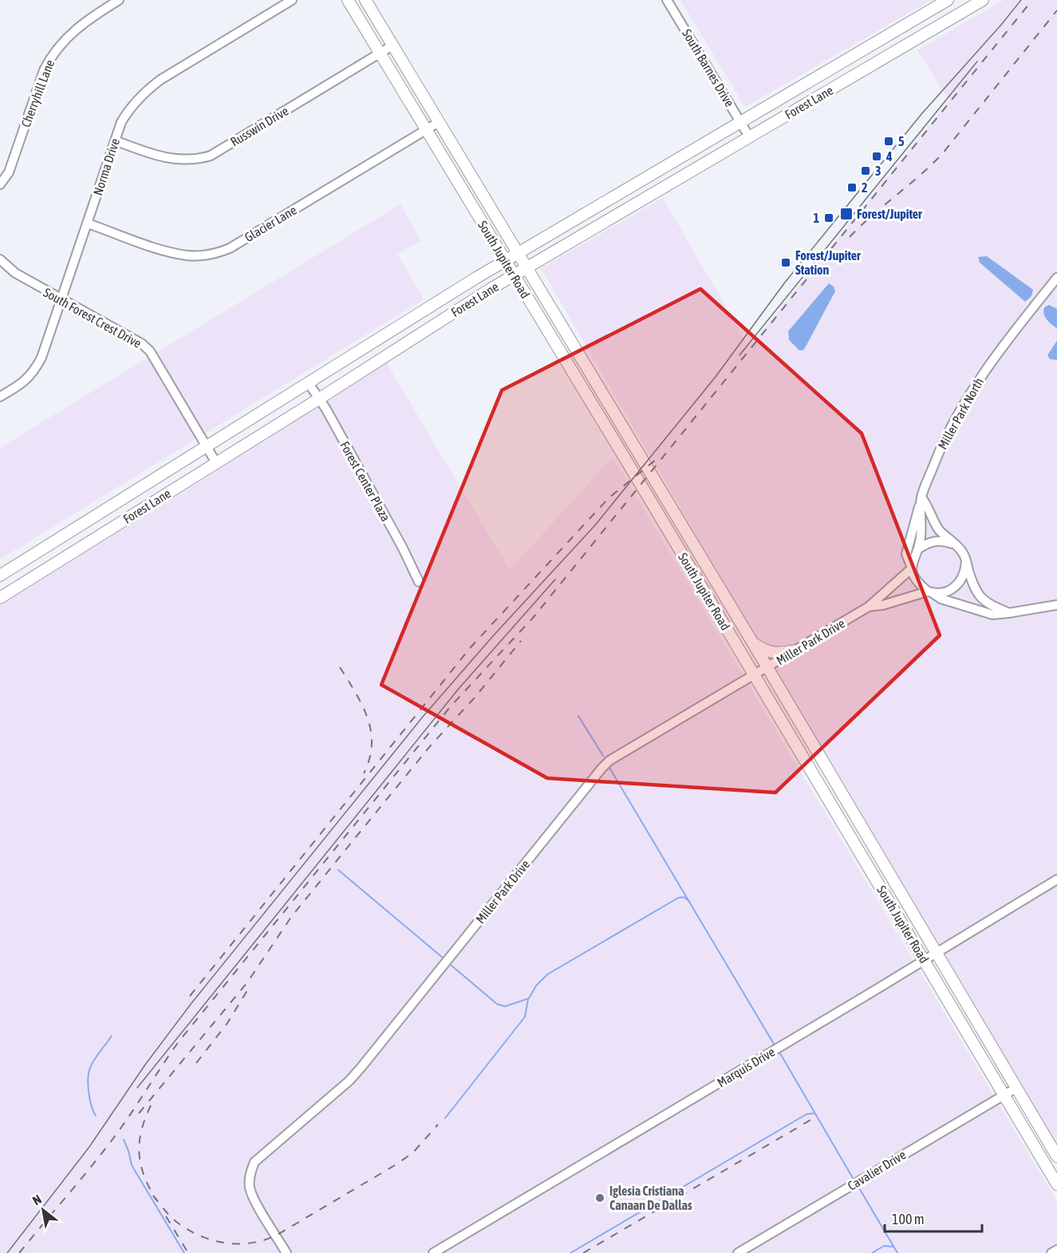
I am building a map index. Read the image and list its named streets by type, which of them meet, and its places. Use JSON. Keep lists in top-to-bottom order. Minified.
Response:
{"streets":{"main road":["Forest Lane","South Jupiter Road"],"street":["South Barnes Drive","Cherryhill Lane","Russwin Drive","Norma Drive","Glacier Lane","South Forest Crest Drive","Miller Park North","Forest Center Plaza","Miller Park Drive","Marquis Drive","Cavalier Drive"]},"crossings":[["South Barnes Drive","Forest Lane"],["Forest Lane","South Jupiter Road"],["Forest Lane","South Forest Crest Drive"],["Forest Lane","Forest Center Plaza"],["Russwin Drive","Norma Drive"],["Russwin Drive","South Jupiter Road"],["Norma Drive","Glacier Lane"],["Norma Drive","South Forest Crest Drive"],["Glacier Lane","South Jupiter Road"],["South Jupiter Road","Miller Park Drive"],["South Jupiter Road","Marquis Drive"],["South Jupiter Road","Cavalier Drive"],["Miller Park North","Miller Park Drive"]],"places":{"transit":["5","4","3","2","Forest/Jupiter","1","Forest/Jupiter Station"],"other":["Iglesia Cristiana Canaan De Dallas"]},"scale_bar":"100 m","north":"top left"}
